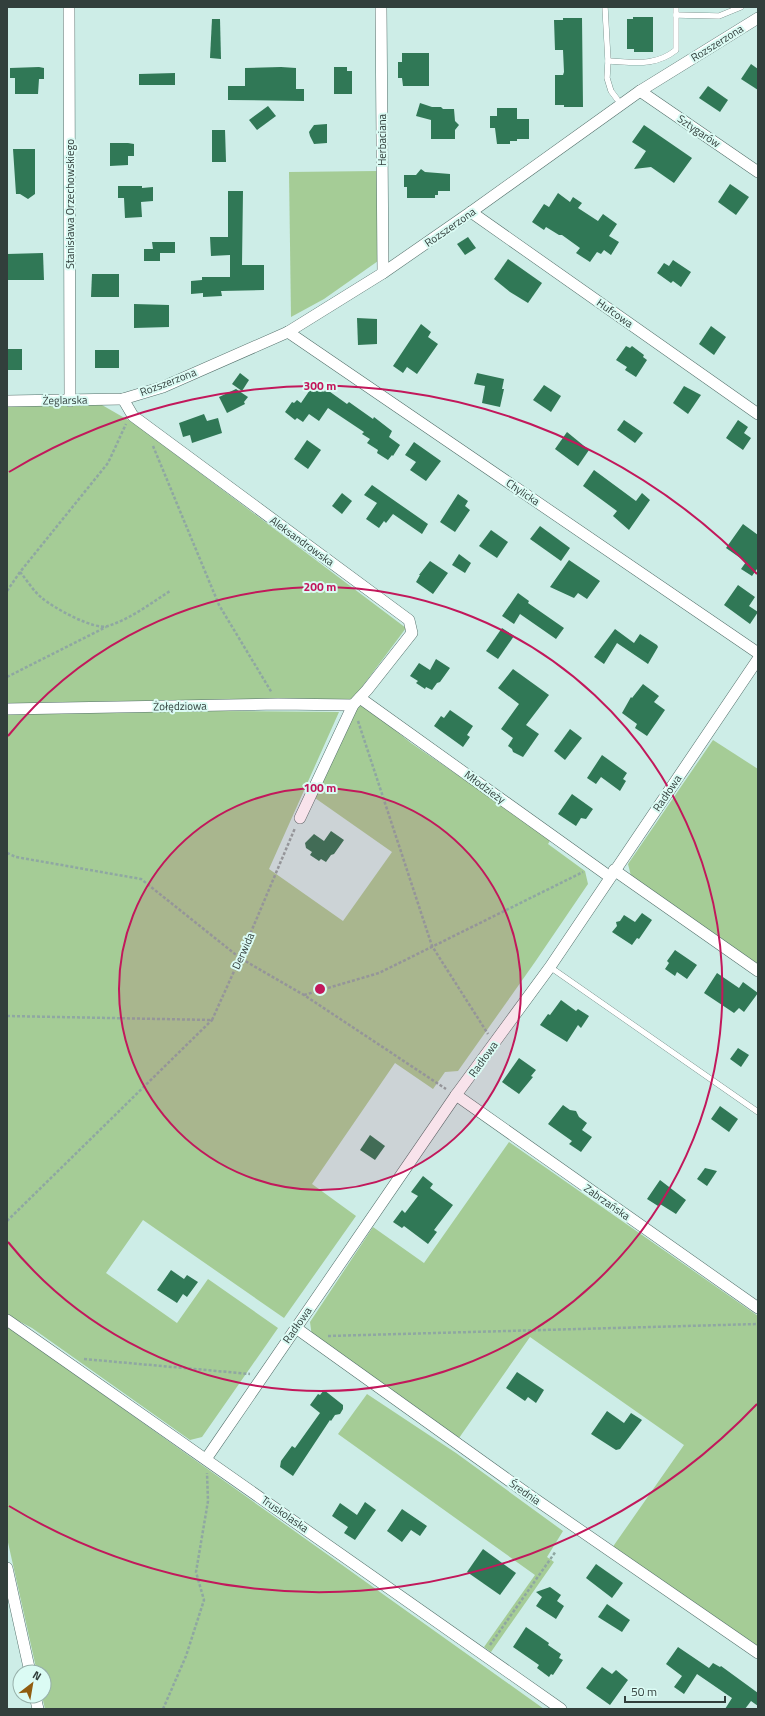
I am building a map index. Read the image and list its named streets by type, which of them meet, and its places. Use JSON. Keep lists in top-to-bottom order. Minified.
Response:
{"streets":{"street":["Rozszerzona","Sztygarów","Herbaciana","Stanisława Orzechowskiego","Hufcowa","Żeglarska","Chylicka","Aleksandrowska","Żołędziowa","Młodzieży","Radłowa","Zabrzańska","Średnia","Truskolaska"],"path":["Derwida"]},"crossings":[["Rozszerzona","Sztygarów"],["Rozszerzona","Herbaciana"],["Rozszerzona","Hufcowa"],["Rozszerzona","Żeglarska"],["Rozszerzona","Chylicka"],["Rozszerzona","Aleksandrowska"],["Stanisława Orzechowskiego","Żeglarska"],["Żeglarska","Aleksandrowska"],["Aleksandrowska","Żołędziowa"],["Aleksandrowska","Młodzieży"],["Żołędziowa","Młodzieży"],["Młodzieży","Radłowa"],["Radłowa","Zabrzańska"],["Radłowa","Średnia"],["Radłowa","Truskolaska"]],"scale_bar":"50 m","north":"top right","rings":["300 m","200 m","100 m"]}
